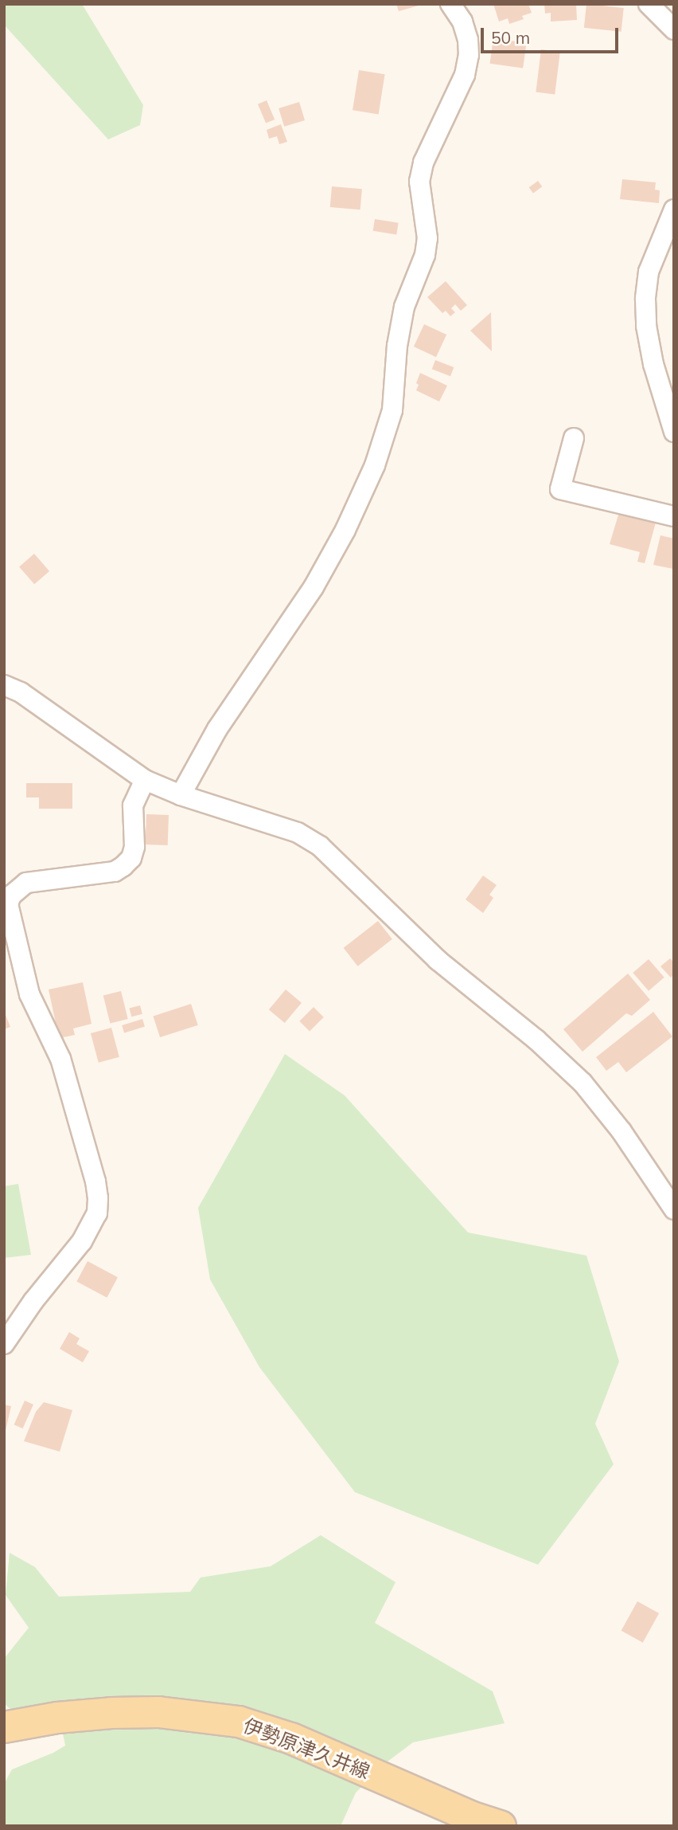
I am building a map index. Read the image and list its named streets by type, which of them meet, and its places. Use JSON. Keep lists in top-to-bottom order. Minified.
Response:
{"streets":{"main road":["伊勢原津久井線"]},"scale_bar":"50 m"}
